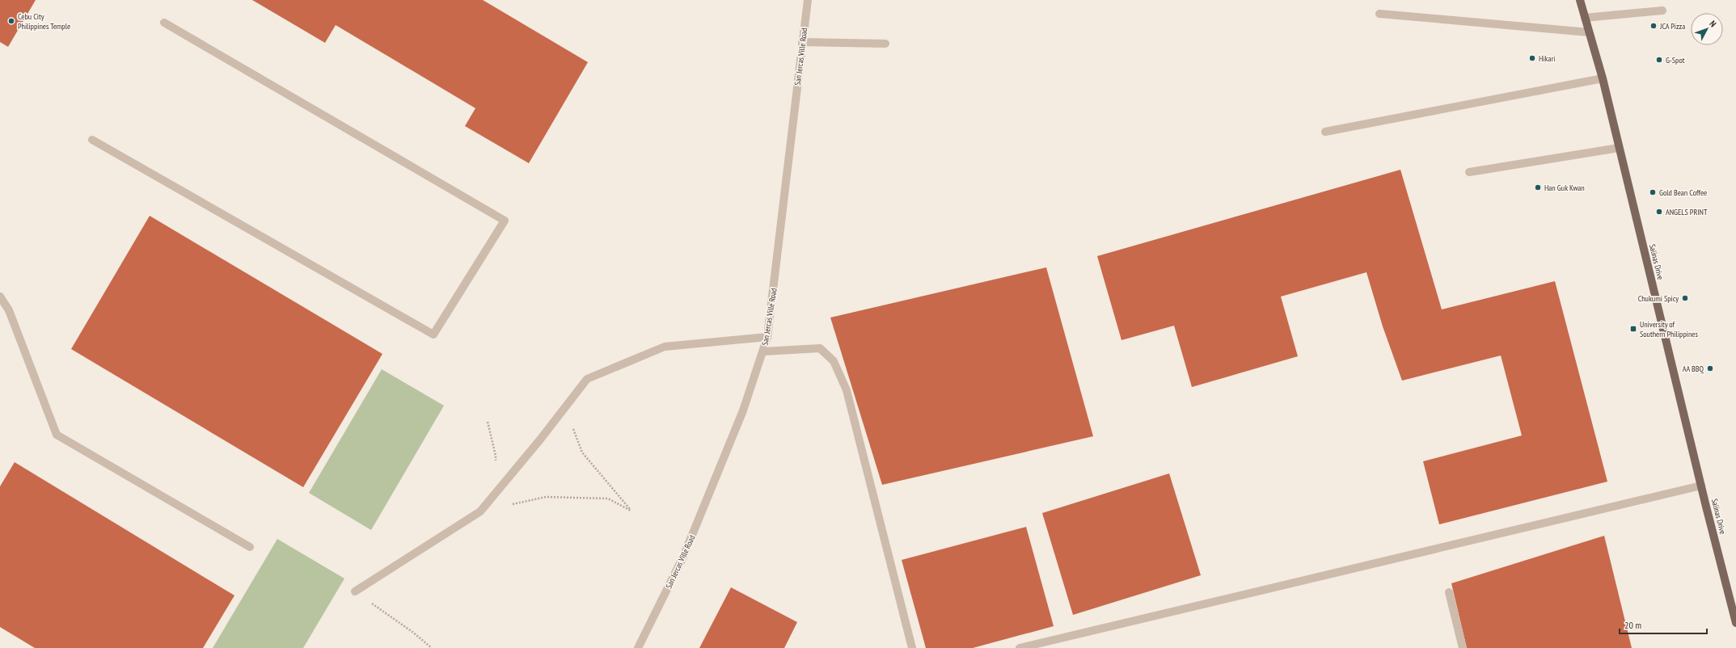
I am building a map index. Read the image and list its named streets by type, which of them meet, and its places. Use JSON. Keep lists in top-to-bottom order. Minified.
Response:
{"streets":{"main road":["Salinas Drive"],"street":["San Jercas Ville Road"]},"places":{"other":["Cebu City Philippines Temple","JCA Pizza","Hikari","G-Spot","Han Guk Kwan","Gold Bean Coffee","ANGELS PRINT","Chukumi Spicy","AA BBQ"],"transit":["University of Southern Philippines"]},"scale_bar":"20 m","north":"top right"}
